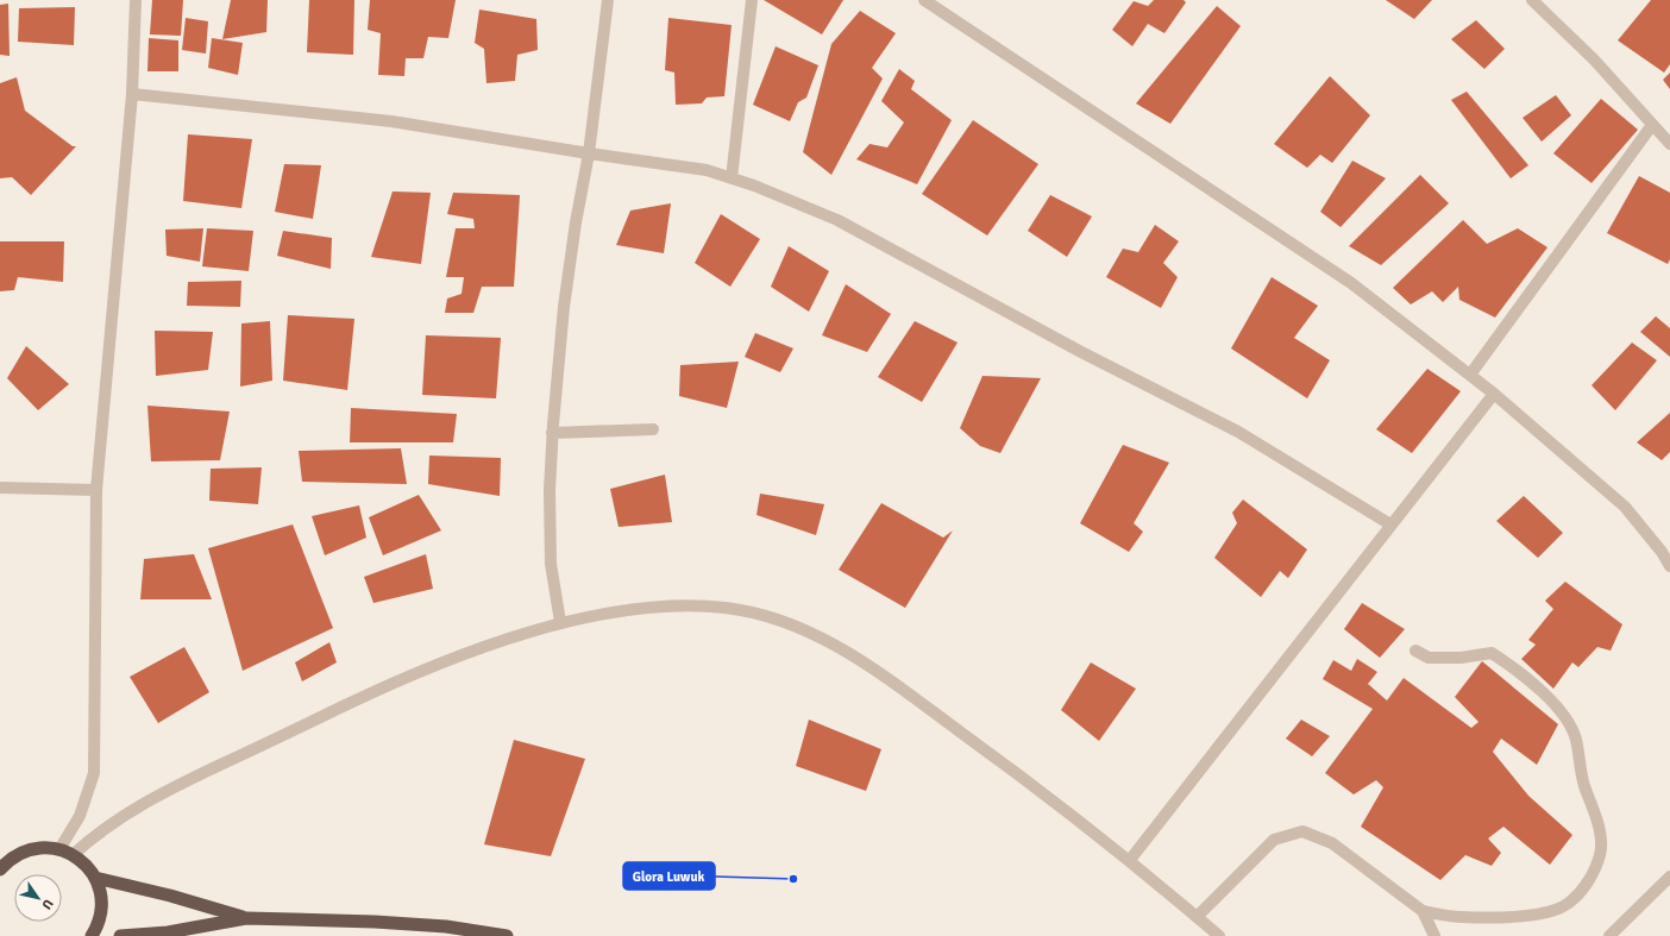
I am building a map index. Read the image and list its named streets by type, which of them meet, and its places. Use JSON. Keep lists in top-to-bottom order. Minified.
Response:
{"places":["Glora Luwuk"],"north":"bottom right"}
